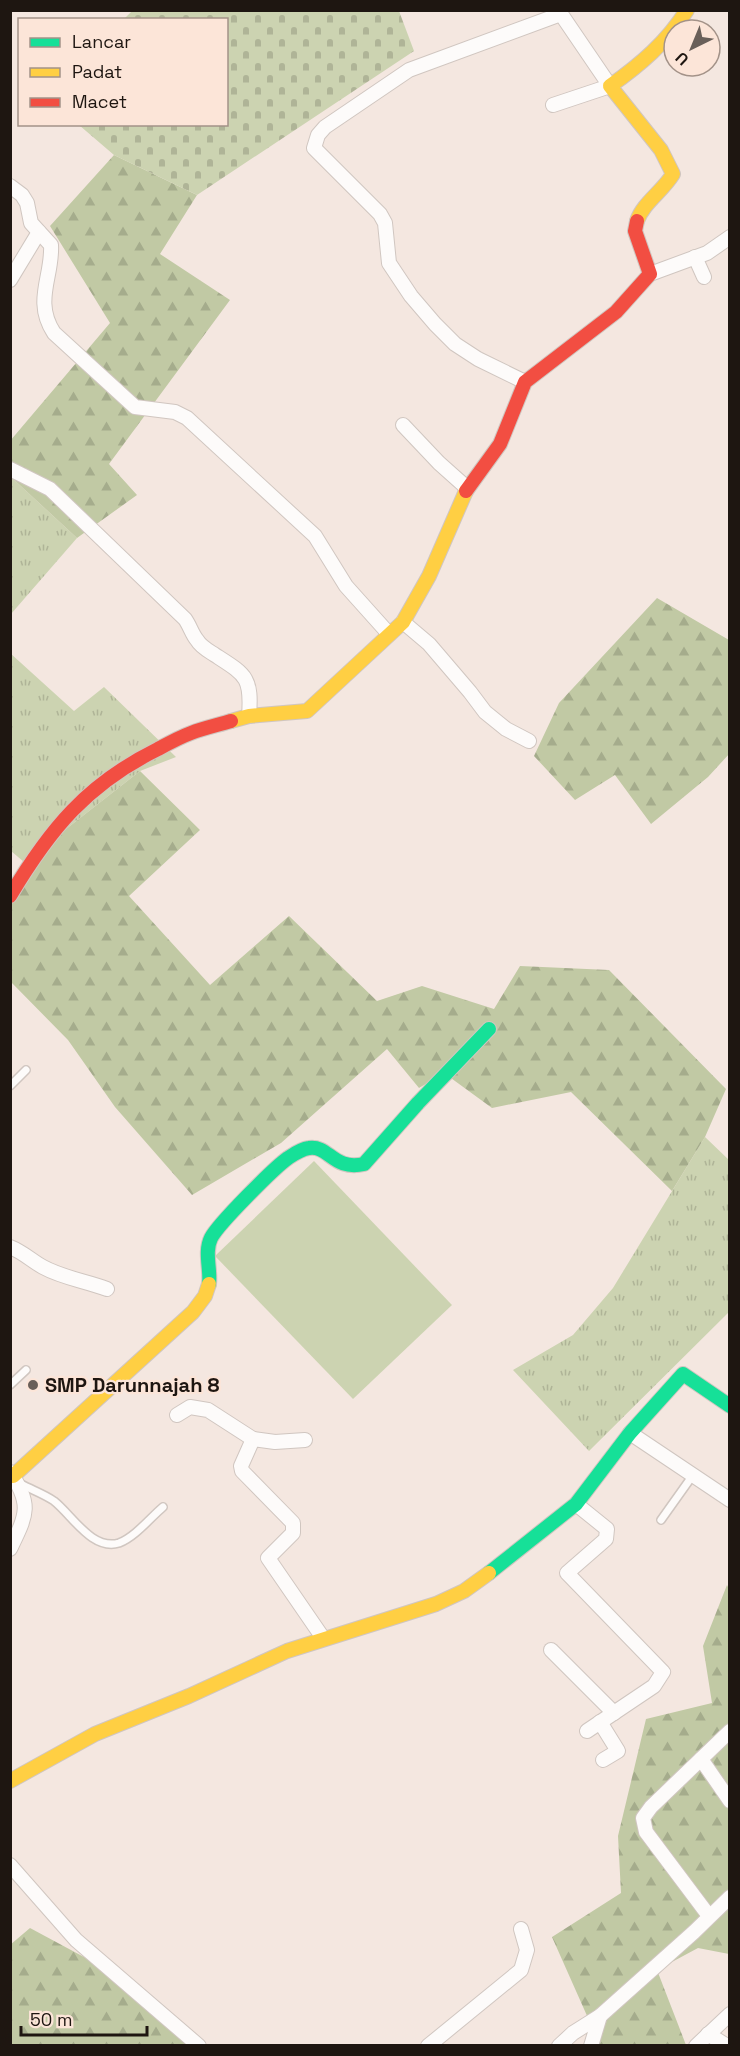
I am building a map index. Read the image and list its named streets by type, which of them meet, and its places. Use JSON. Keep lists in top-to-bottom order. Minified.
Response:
{"places":["SMP Darunnajah 8"],"legend":["Lancar","Padat","Macet"],"scale_bar":"50 m","north":"bottom left"}
